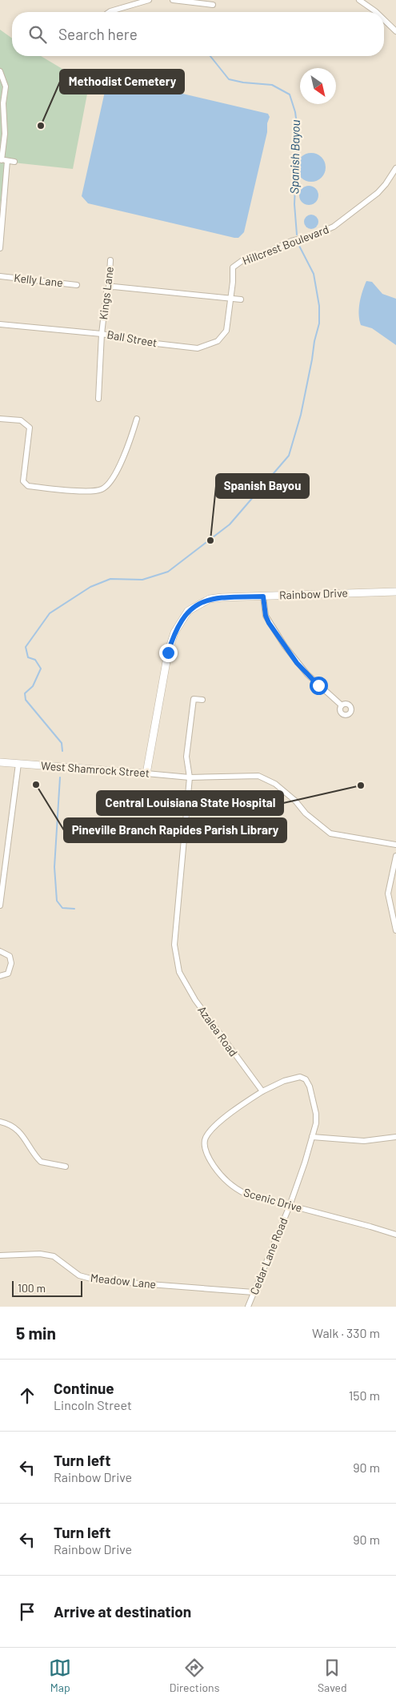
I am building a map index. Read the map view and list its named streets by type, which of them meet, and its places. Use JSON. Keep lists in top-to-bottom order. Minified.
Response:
{"streets":{"street":["Hillcrest Boulevard","Kelly Lane","Kings Lane","Ball Street","Rainbow Drive","West Shamrock Street","Azalea Road","Scenic Drive","Cedar Lane Road","Meadow Lane"]},"crossings":[["Hillcrest Boulevard","Ball Street"],["Kings Lane","Ball Street"],["Rainbow Drive","West Shamrock Street"],["West Shamrock Street","Azalea Road"],["Azalea Road","Scenic Drive"],["Scenic Drive","Cedar Lane Road"],["Cedar Lane Road","Meadow Lane"]],"water":["Spanish Bayou"],"places":["Methodist Cemetery","Spanish Bayou","Pineville Branch Rapides Parish Library","Central Louisiana State Hospital"],"scale_bar":"100 m","north":"bottom right","page":{"search":"Search here","scale":"100 m","heading":["5 min","Walk · 330 m"],"list":[["Continue","Lincoln Street","150 m"],["Turn left","Rainbow Drive","90 m"],["Turn left","Rainbow Drive","90 m"],"Arrive at destination"],"nav":["Map","Directions","Saved"]}}
